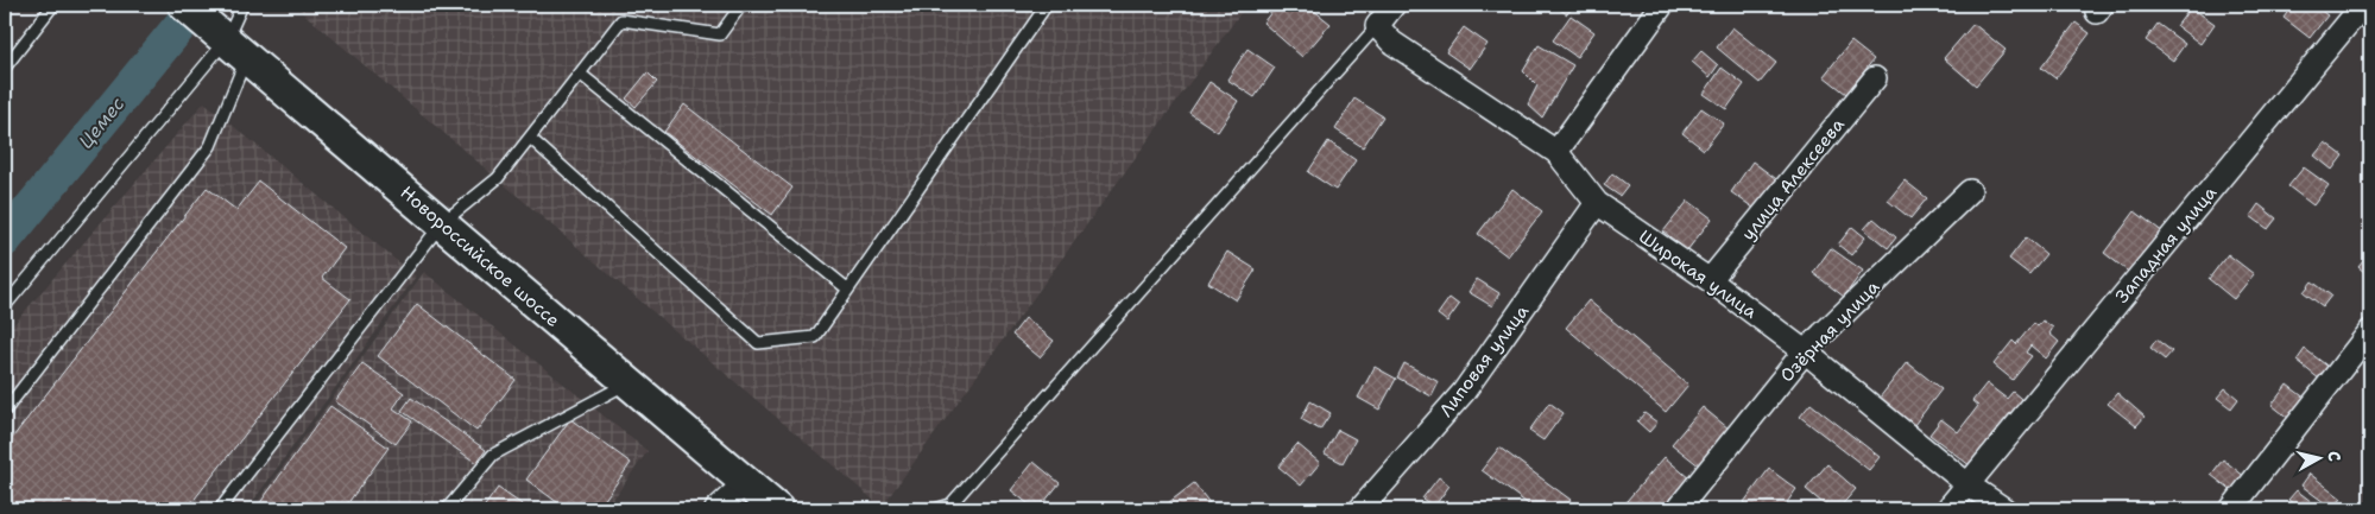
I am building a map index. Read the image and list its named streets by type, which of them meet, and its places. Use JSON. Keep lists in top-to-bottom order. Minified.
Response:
{"streets":{"main road":["Новороссийское шоссе"],"street":["улица Алексеева","Западная улица","Широкая улица","Озёрная улица","Липовая улица"]},"crossings":[["улица Алексеева","Широкая улица"],["Западная улица","Широкая улица"],["Широкая улица","Озёрная улица"],["Широкая улица","Липовая улица"]],"water":["Цемес"],"north":"right"}
